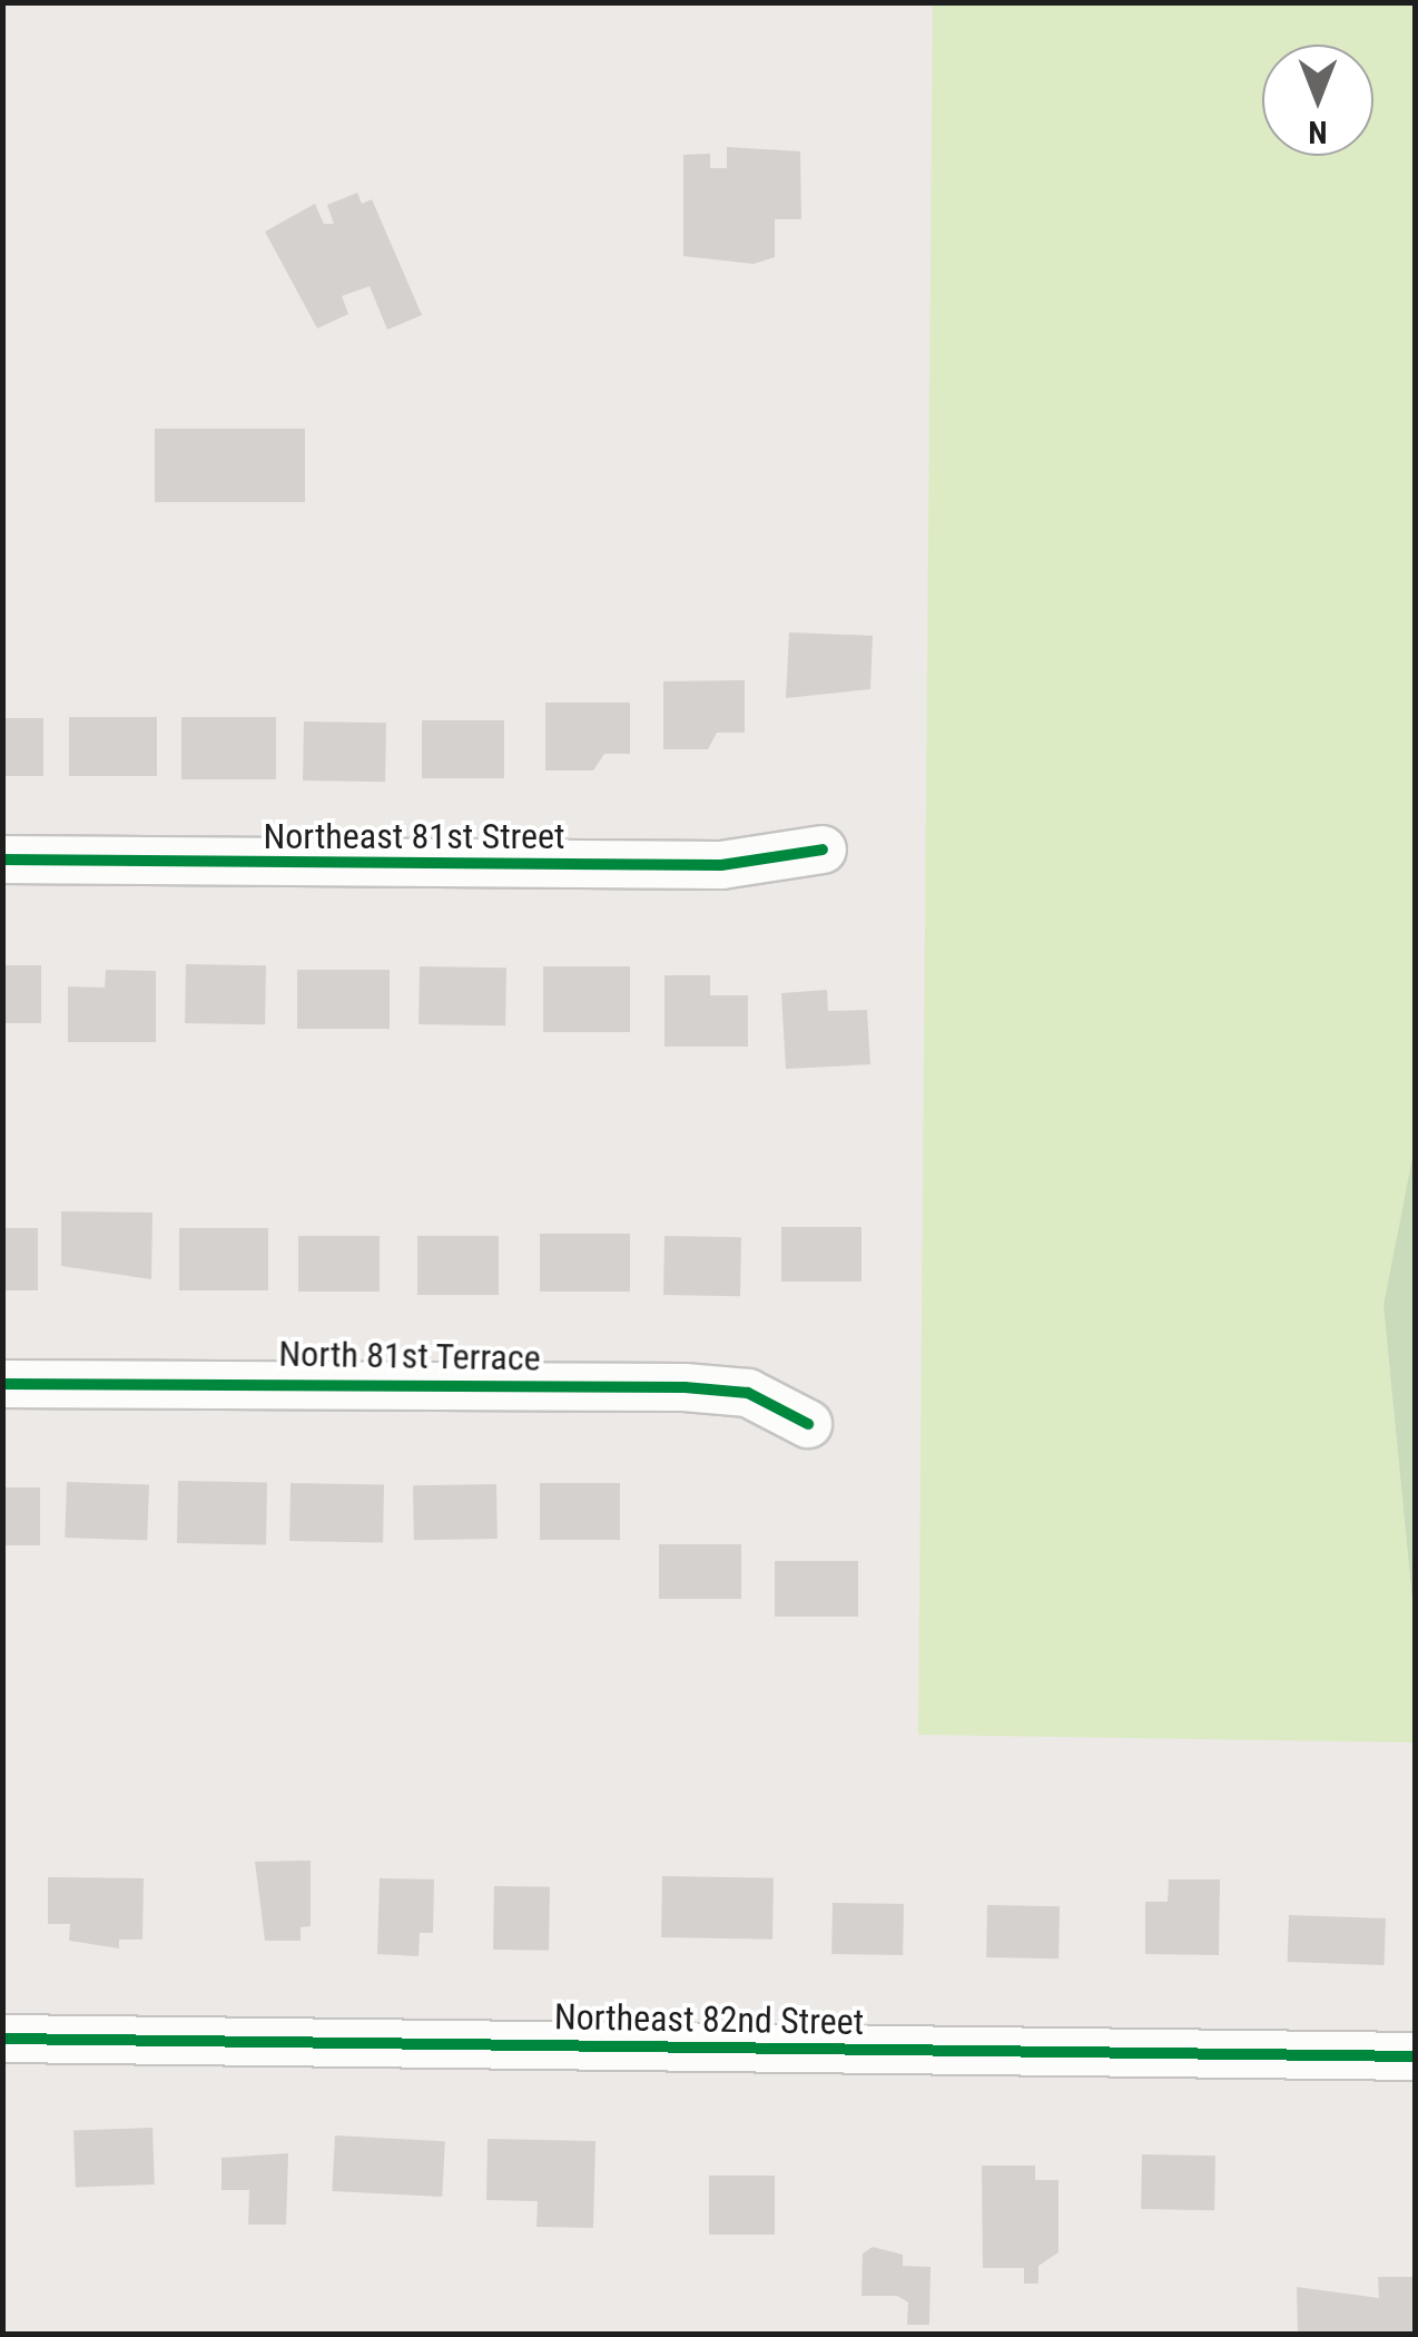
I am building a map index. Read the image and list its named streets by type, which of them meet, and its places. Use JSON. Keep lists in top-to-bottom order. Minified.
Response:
{"streets":{"street":["Northeast 81st Street","North 81st Terrace","Northeast 82nd Street"]},"north":"bottom"}
